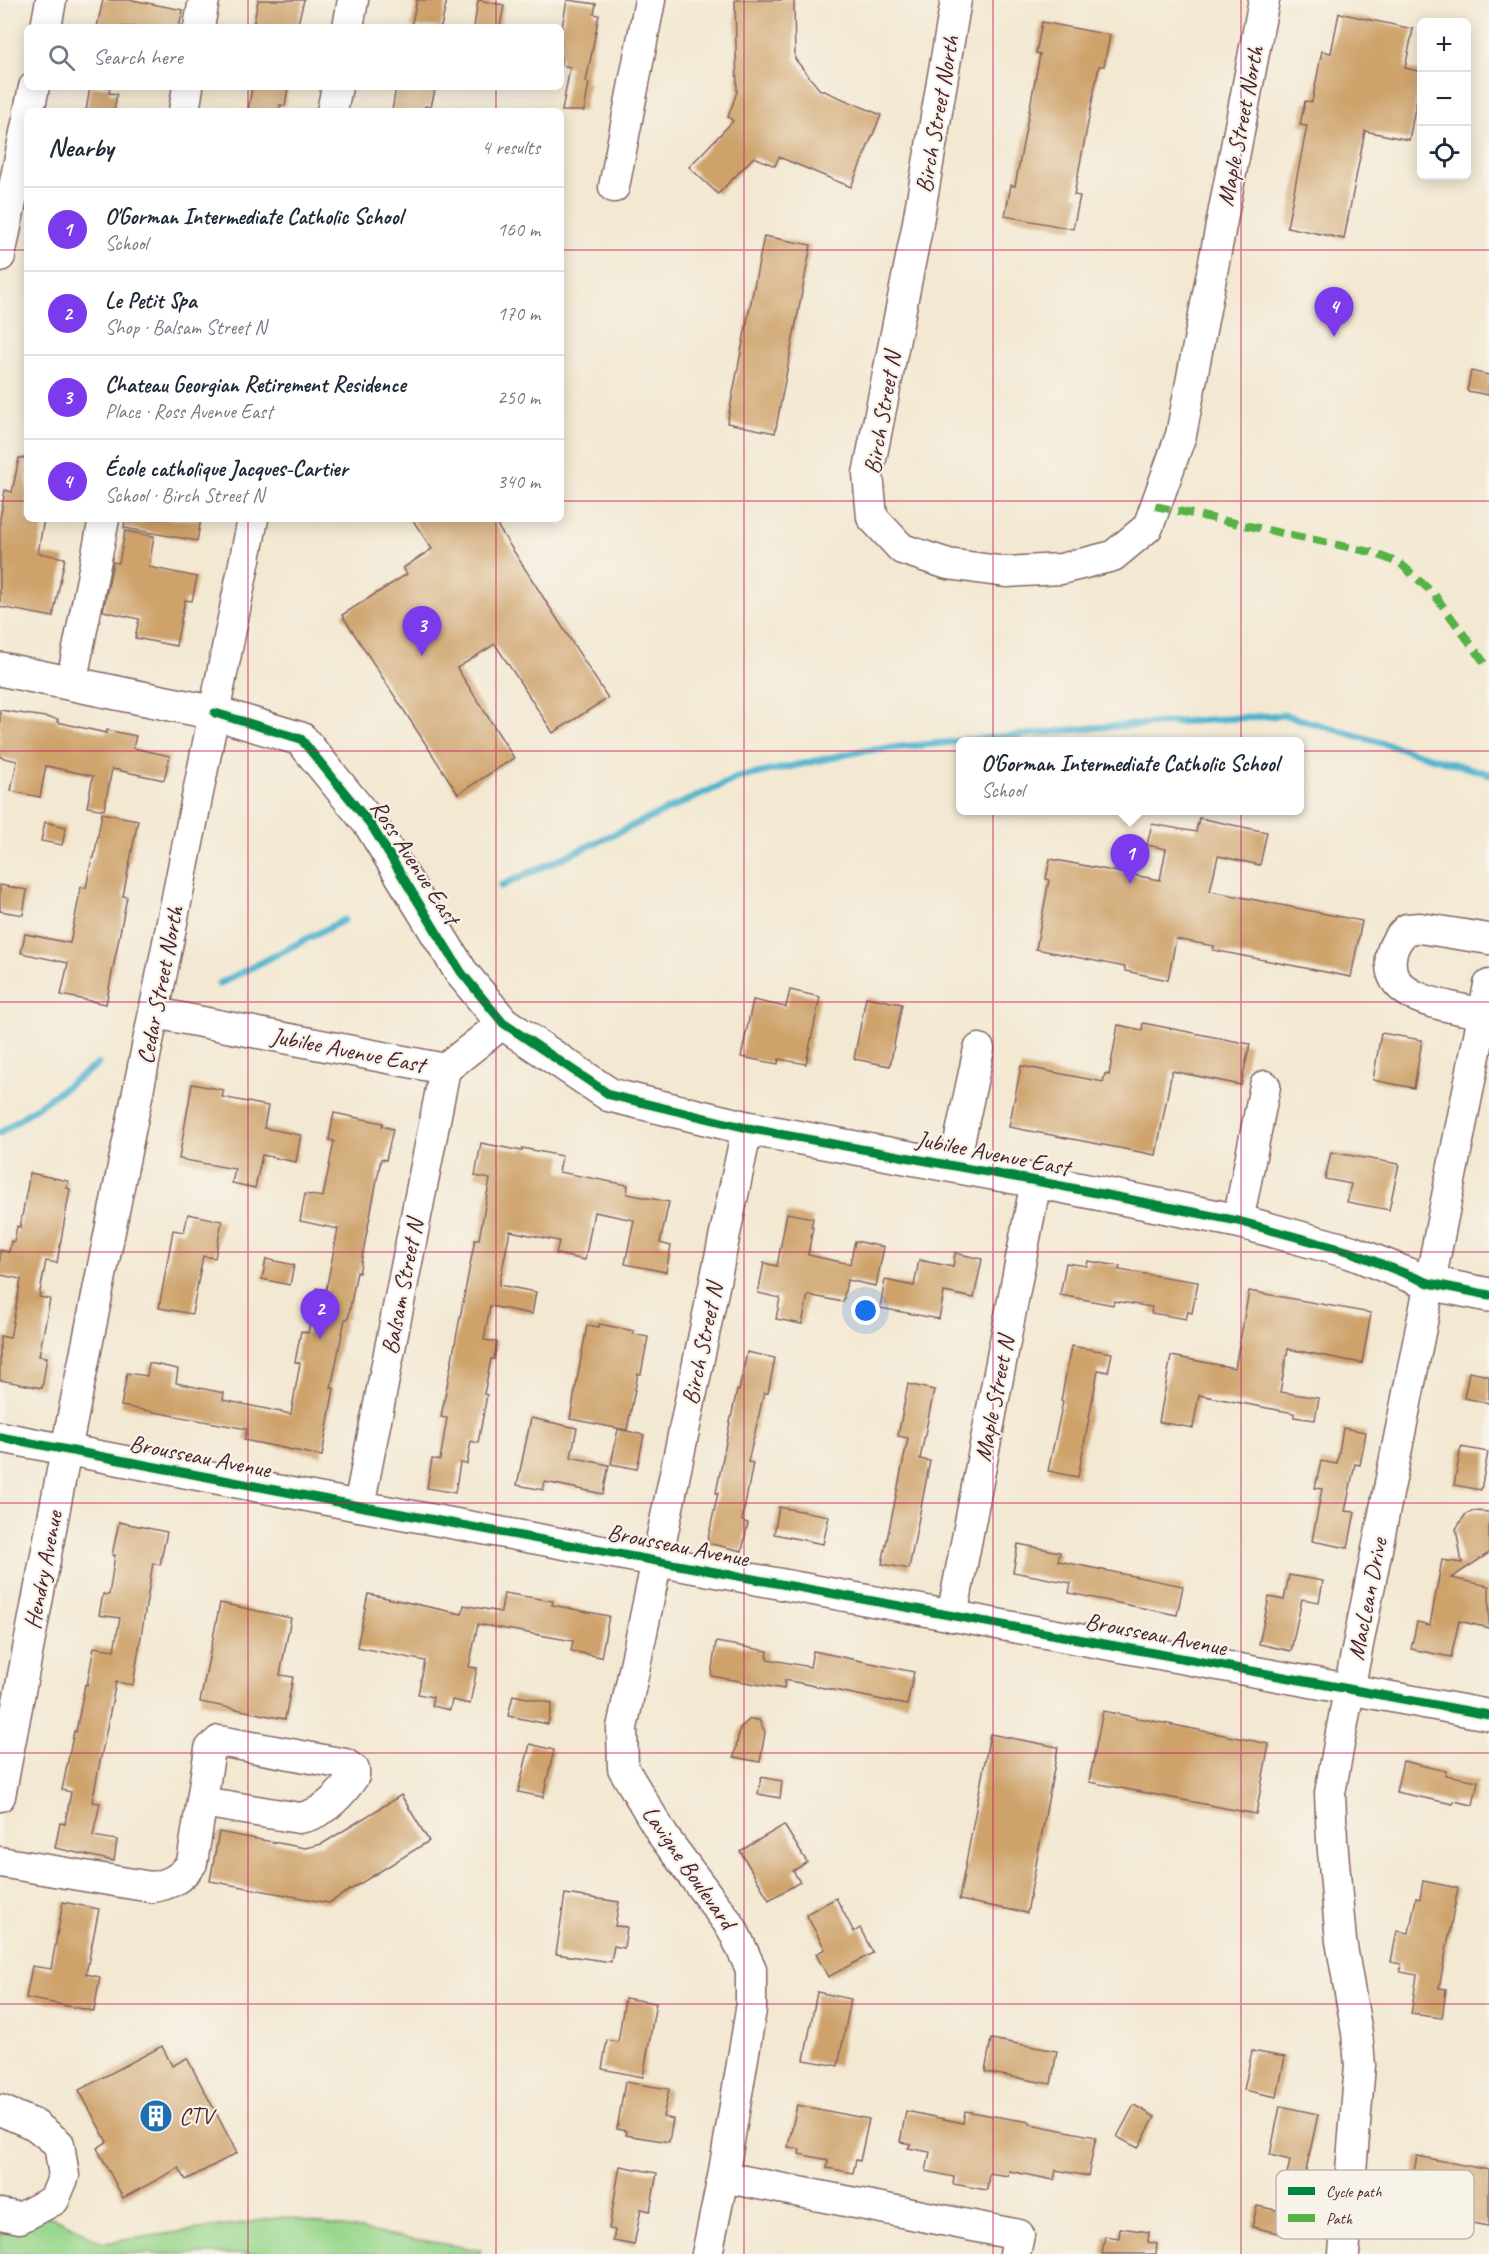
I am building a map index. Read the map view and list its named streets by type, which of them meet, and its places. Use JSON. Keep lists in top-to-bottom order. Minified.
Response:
{"streets":{"main road":["Ross Avenue East","Jubilee Avenue East"],"street":["Birch Street North","Maple Street North","Birch Street N","Cedar Street North","Balsam Street N","Maple Street N","Brousseau Avenue","Hendry Avenue","MacLean Drive","Lavigne Boulevard"]},"crossings":[["Birch Street North","Birch Street N"],["Maple Street North","Birch Street N"],["Birch Street N","Jubilee Avenue East"],["Birch Street N","Brousseau Avenue"],["Birch Street N","Lavigne Boulevard"],["Ross Avenue East","Cedar Street North"],["Ross Avenue East","Jubilee Avenue East"],["Cedar Street North","Jubilee Avenue East"],["Cedar Street North","Brousseau Avenue"],["Cedar Street North","Hendry Avenue"],["Jubilee Avenue East","Balsam Street N"],["Jubilee Avenue East","Maple Street N"],["Jubilee Avenue East","MacLean Drive"],["Balsam Street N","Brousseau Avenue"],["Maple Street N","Brousseau Avenue"],["Brousseau Avenue","Hendry Avenue"],["Brousseau Avenue","MacLean Drive"],["Brousseau Avenue","Lavigne Boulevard"]],"places":{"building":["CTV"]},"legend":["Cycle path","Path"],"page":{"map_buttons":["+","−"],"search":"Search here","heading":["Nearby","4 results"],"list":[{"mark":"1","name":"O'Gorman Intermediate Catholic School","note":"School","value":"160 m"},{"mark":"2","name":"Le Petit Spa","note":"Shop · Balsam Street N","value":"170 m"},{"mark":"3","name":"Chateau Georgian Retirement Residence","note":"Place · Ross Avenue East","value":"250 m"},{"mark":"4","name":"École catholique Jacques-Cartier","note":"School · Birch Street N","value":"340 m"}],"pins":["4","3","1","2"],"popup":["O'Gorman Intermediate Catholic School","School"]}}
